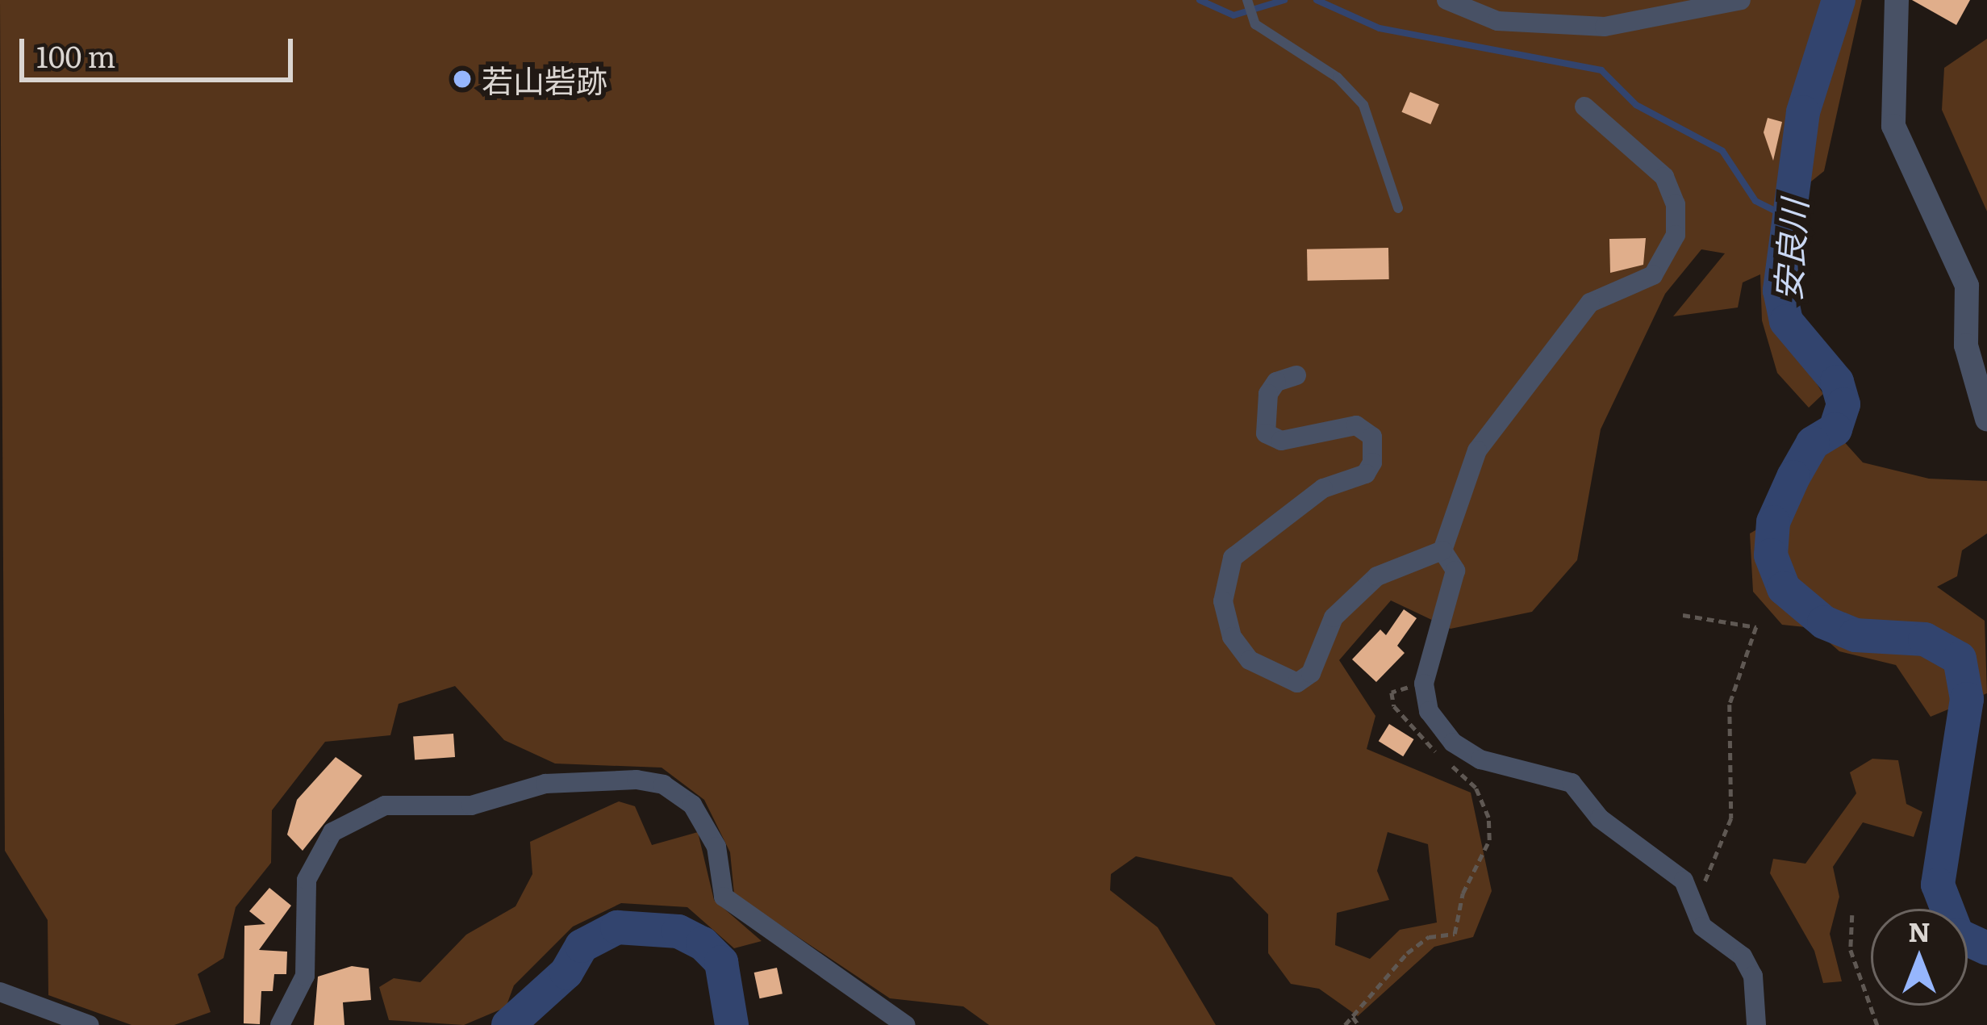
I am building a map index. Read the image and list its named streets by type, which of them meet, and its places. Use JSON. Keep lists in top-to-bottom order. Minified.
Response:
{"water":["安良川"],"places":["若山砦跡"],"scale_bar":"100 m","north":"top"}
